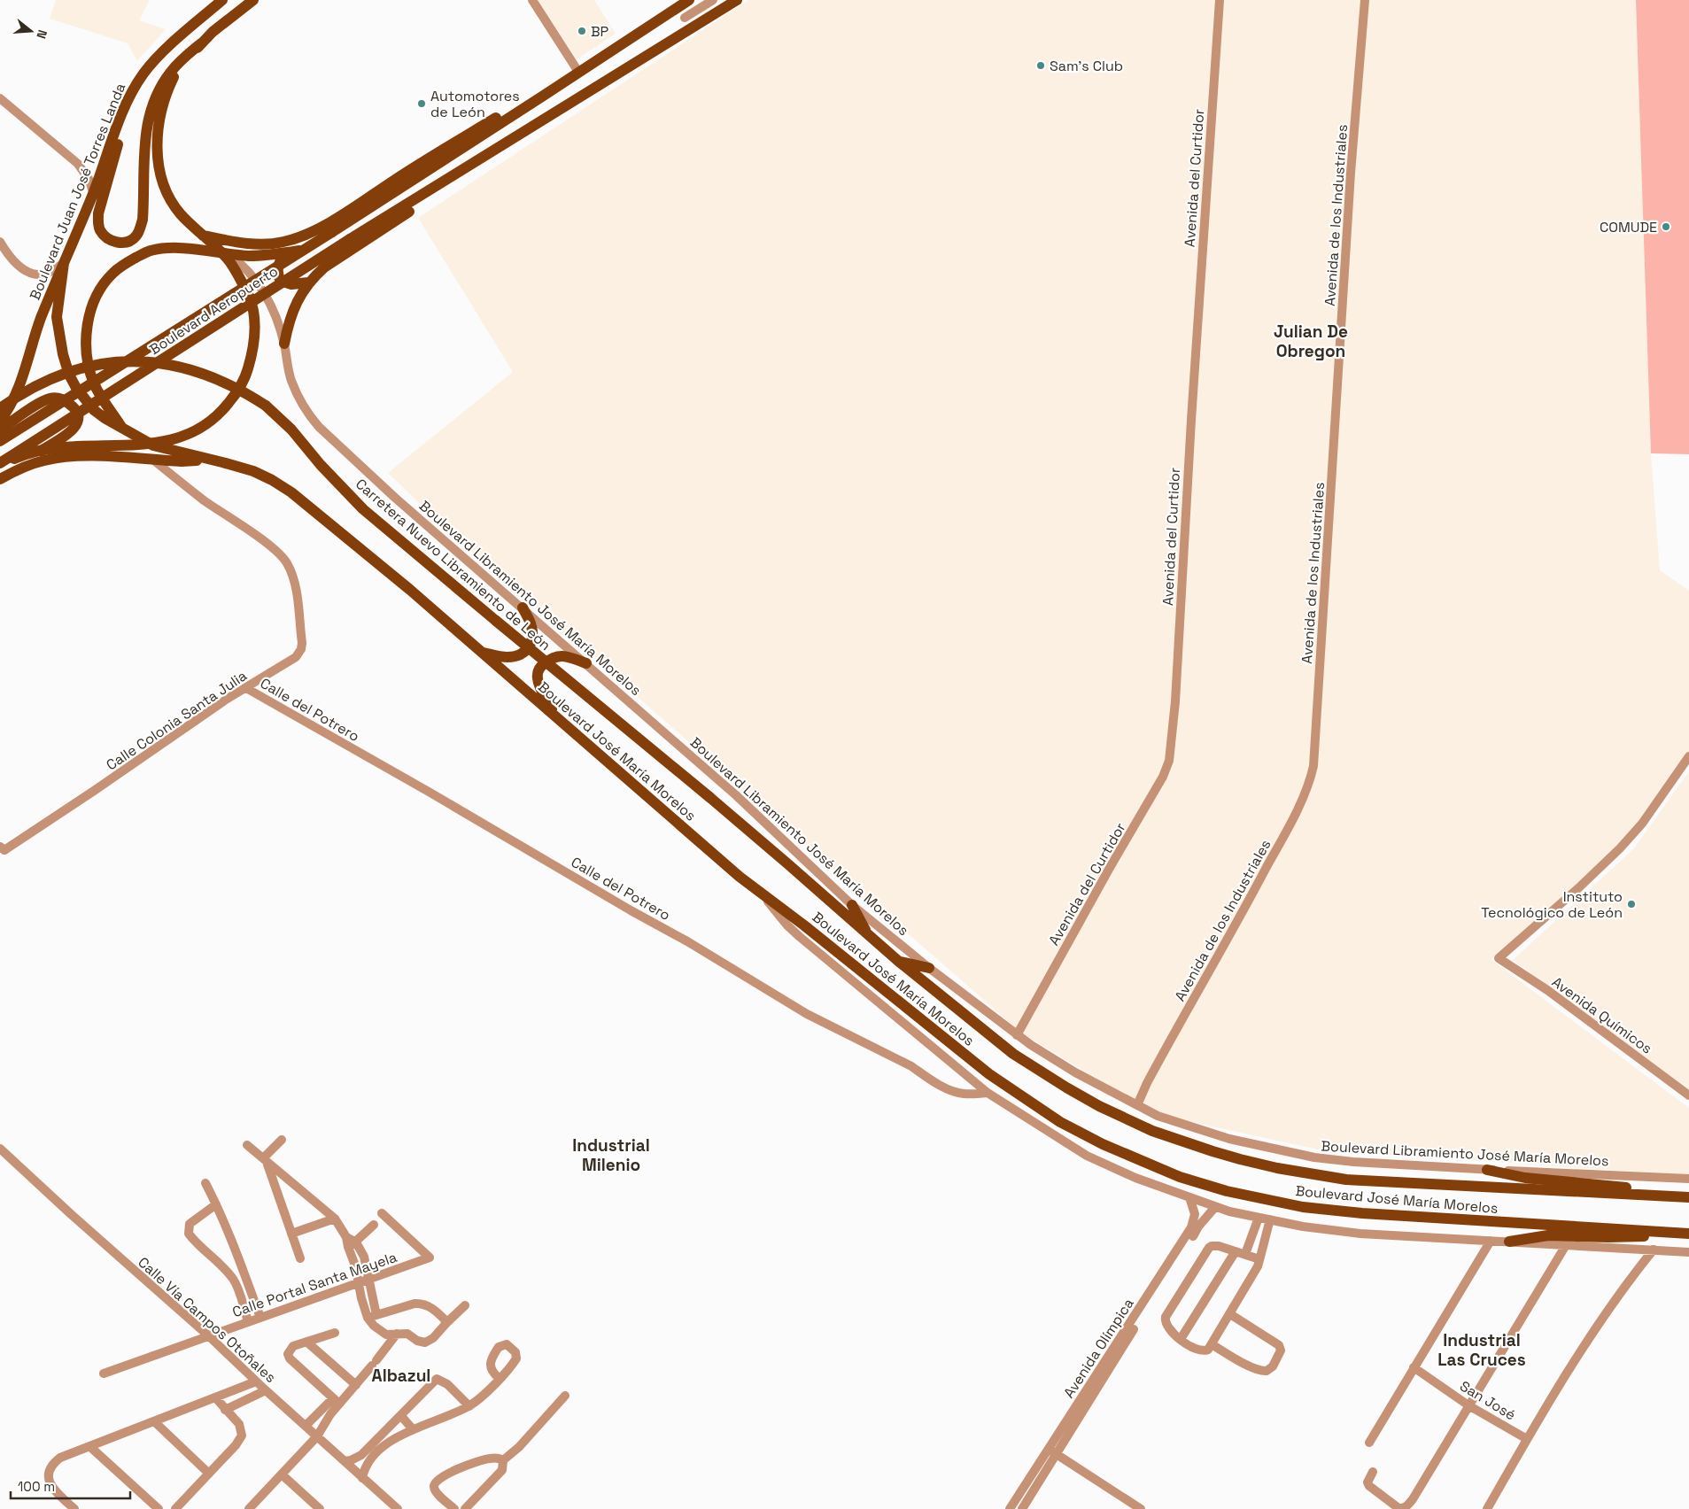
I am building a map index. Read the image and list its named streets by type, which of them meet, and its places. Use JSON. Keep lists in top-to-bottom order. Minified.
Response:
{"streets":{"main road":["Boulevard Juan José Torres Landa","Boulevard Aeropuerto","Carretera Nuevo Libramiento de León","Boulevard José María Morelos"],"street":["Avenida del Curtidor","Avenida de los Industriales","Boulevard Libramiento José María Morelos","Calle del Potrero","Calle Colonia Santa Julia","Avenida Químicos","Calle Portal Santa Mayela","Calle Vía Campos Otoñales","Avenida Olímpica","San José"]},"crossings":[["Avenida del Curtidor","Boulevard Libramiento José María Morelos"],["Avenida de los Industriales","Boulevard Libramiento José María Morelos"],["Carretera Nuevo Libramiento de León","Boulevard José María Morelos"],["Calle del Potrero","Calle Colonia Santa Julia"],["Calle Portal Santa Mayela","Calle Vía Campos Otoñales"]],"districts":["Julian De Obregon","Industrial Milenio","Industrial Las Cruces","Albazul"],"places":["BP","Sam's Club","Automotores de León","COMUDE","Instituto Tecnológico de León"],"scale_bar":"100 m","north":"right"}
